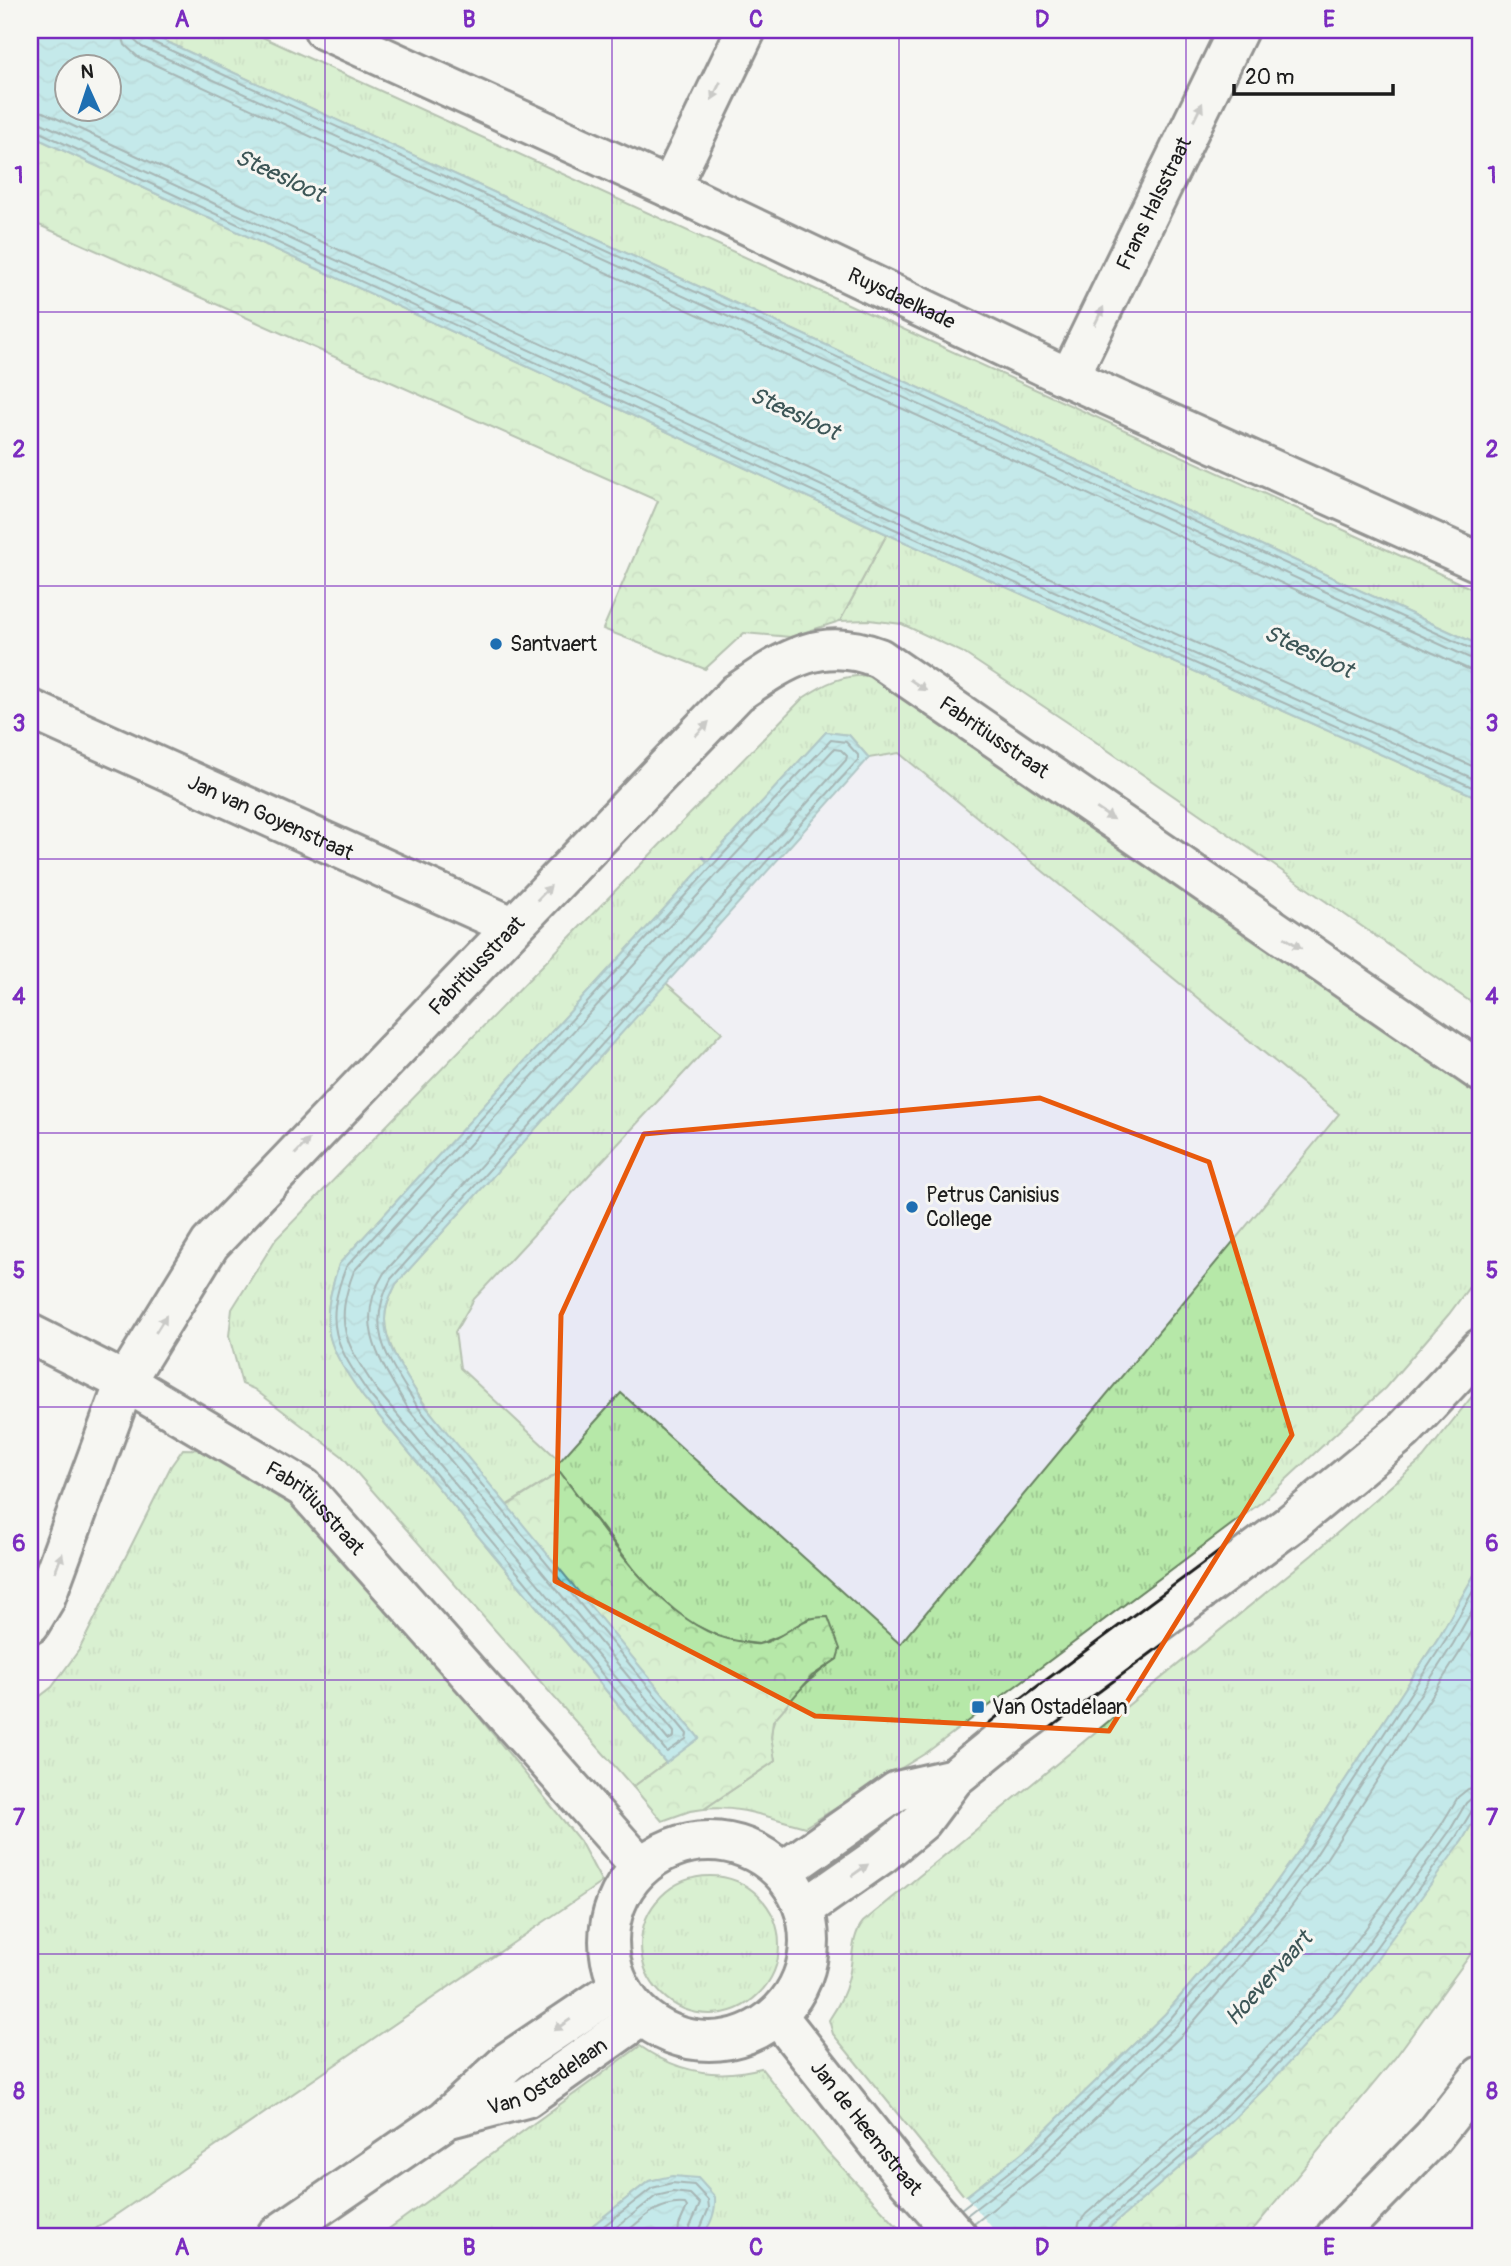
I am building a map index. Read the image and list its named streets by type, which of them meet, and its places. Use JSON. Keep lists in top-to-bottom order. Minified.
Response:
{"streets":{"street":["Frans Halsstraat","Ruysdaelkade","Fabritiusstraat","Jan van Goyenstraat","Van Ostadelaan","Jan de Heemstraat"]},"crossings":[["Frans Halsstraat","Ruysdaelkade"],["Fabritiusstraat","Jan van Goyenstraat"],["Fabritiusstraat","Van Ostadelaan"],["Fabritiusstraat","Jan de Heemstraat"],["Van Ostadelaan","Jan de Heemstraat"]],"one_way":["Frans Halsstraat"],"water":["Steesloot","Hoevervaart"],"places":{"other":["Santvaert","Petrus Canisius College"],"transit":["Van Ostadelaan"]},"scale_bar":"20 m","north":"top","grid":{"columns":["A","B","C","D","E"],"rows":["1","2","3","4","5","6","7","8"]}}
